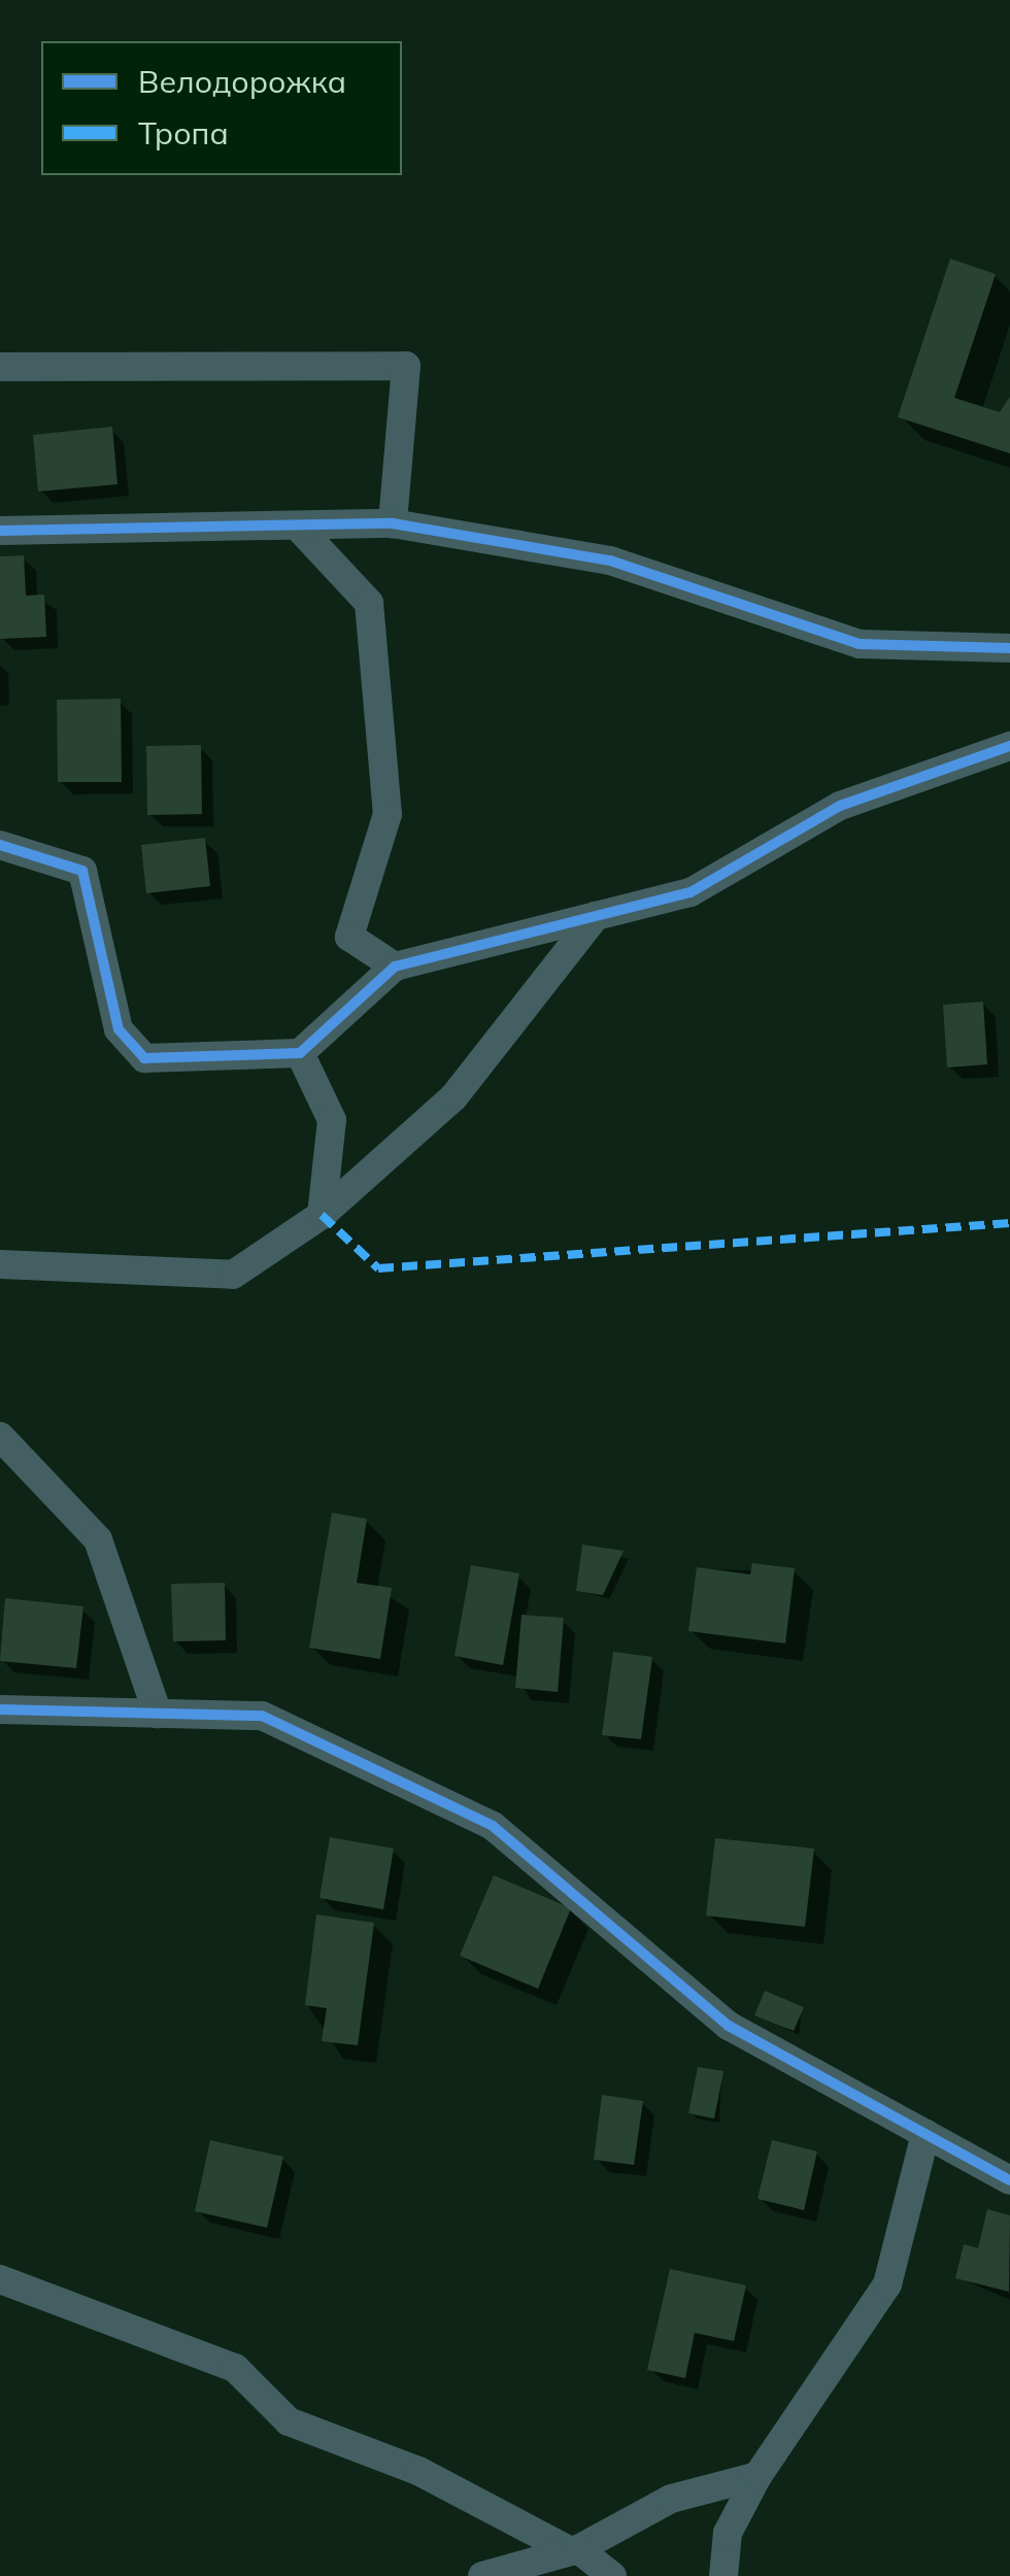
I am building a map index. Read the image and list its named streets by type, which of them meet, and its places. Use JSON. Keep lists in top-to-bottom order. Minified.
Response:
{"legend":["Велодорожка","Тропа"]}
